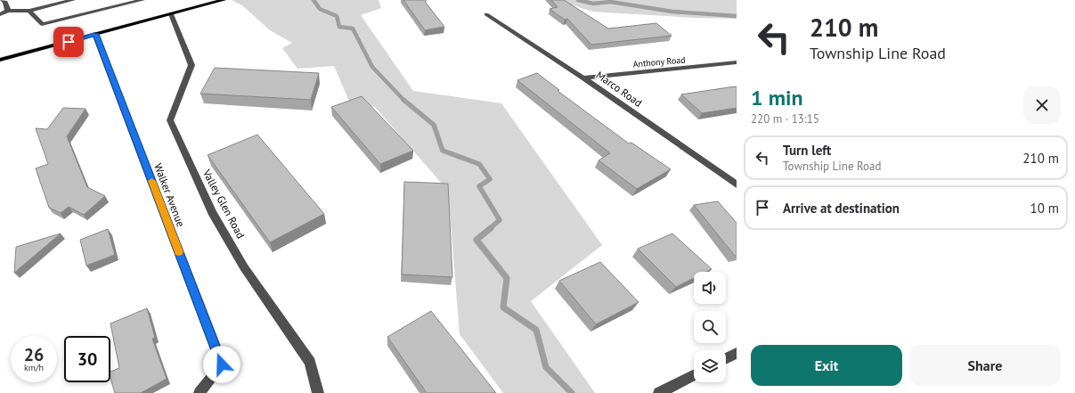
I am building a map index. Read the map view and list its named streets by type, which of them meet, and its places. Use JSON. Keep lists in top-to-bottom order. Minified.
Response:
{"streets":{"street":["Anthony Road","Marco Road","Walker Avenue","Valley Glen Road"]},"crossings":[["Anthony Road","Marco Road"]],"page":{"turn":["210 m","Township Line Road"],"heading":["1 min","220 m · 13:15"],"list":[{"name":"Turn left","note":"Township Line Road","value":"210 m"},{"name":"Arrive at destination","value":"10 m"}],"speed":"26 km/h","limit":"30","buttons":["Exit","Share"]}}
